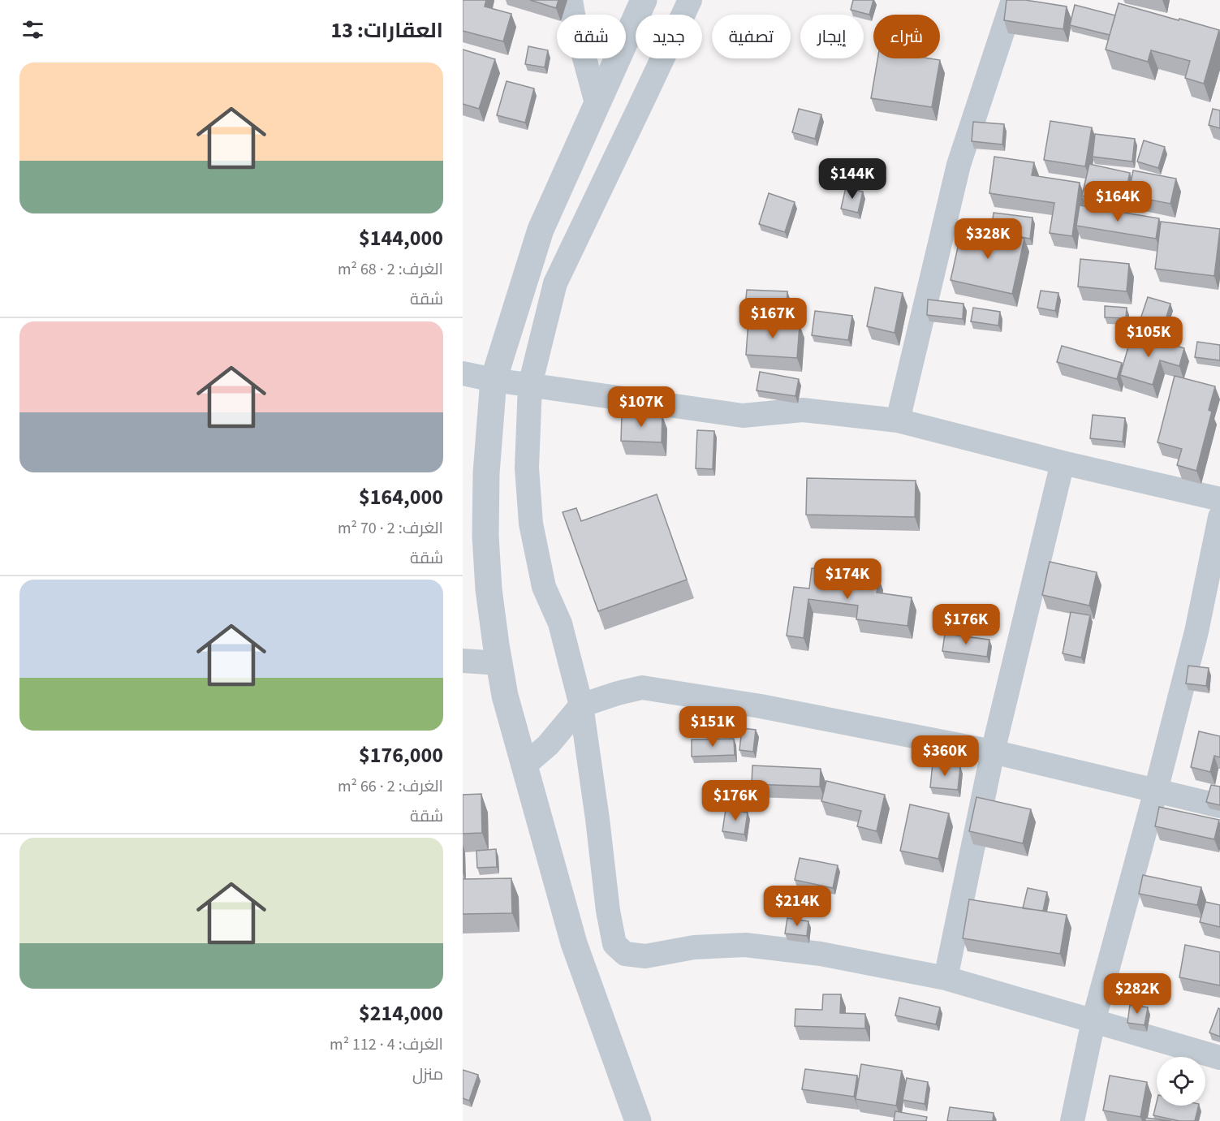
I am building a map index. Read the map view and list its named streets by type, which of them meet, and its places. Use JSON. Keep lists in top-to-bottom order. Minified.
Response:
{"page":{"heading":"العقارات: 13","chip":["شراء","إيجار","تصفية","جديد","شقة"],"list":[{"name":"$144,000","note":"الغرف: 2 · 68 m² · شقة"},{"name":"$164,000","note":"الغرف: 2 · 70 m² · شقة"},{"name":"$176,000","note":"الغرف: 2 · 66 m² · شقة"},{"name":"$214,000","note":"الغرف: 4 · 112 m² · منزل"}],"price":["$144K","$164K","$328K","$167K","$105K","$107K","$174K","$176K","$151K","$360K","$176K","$214K","$282K"]}}
